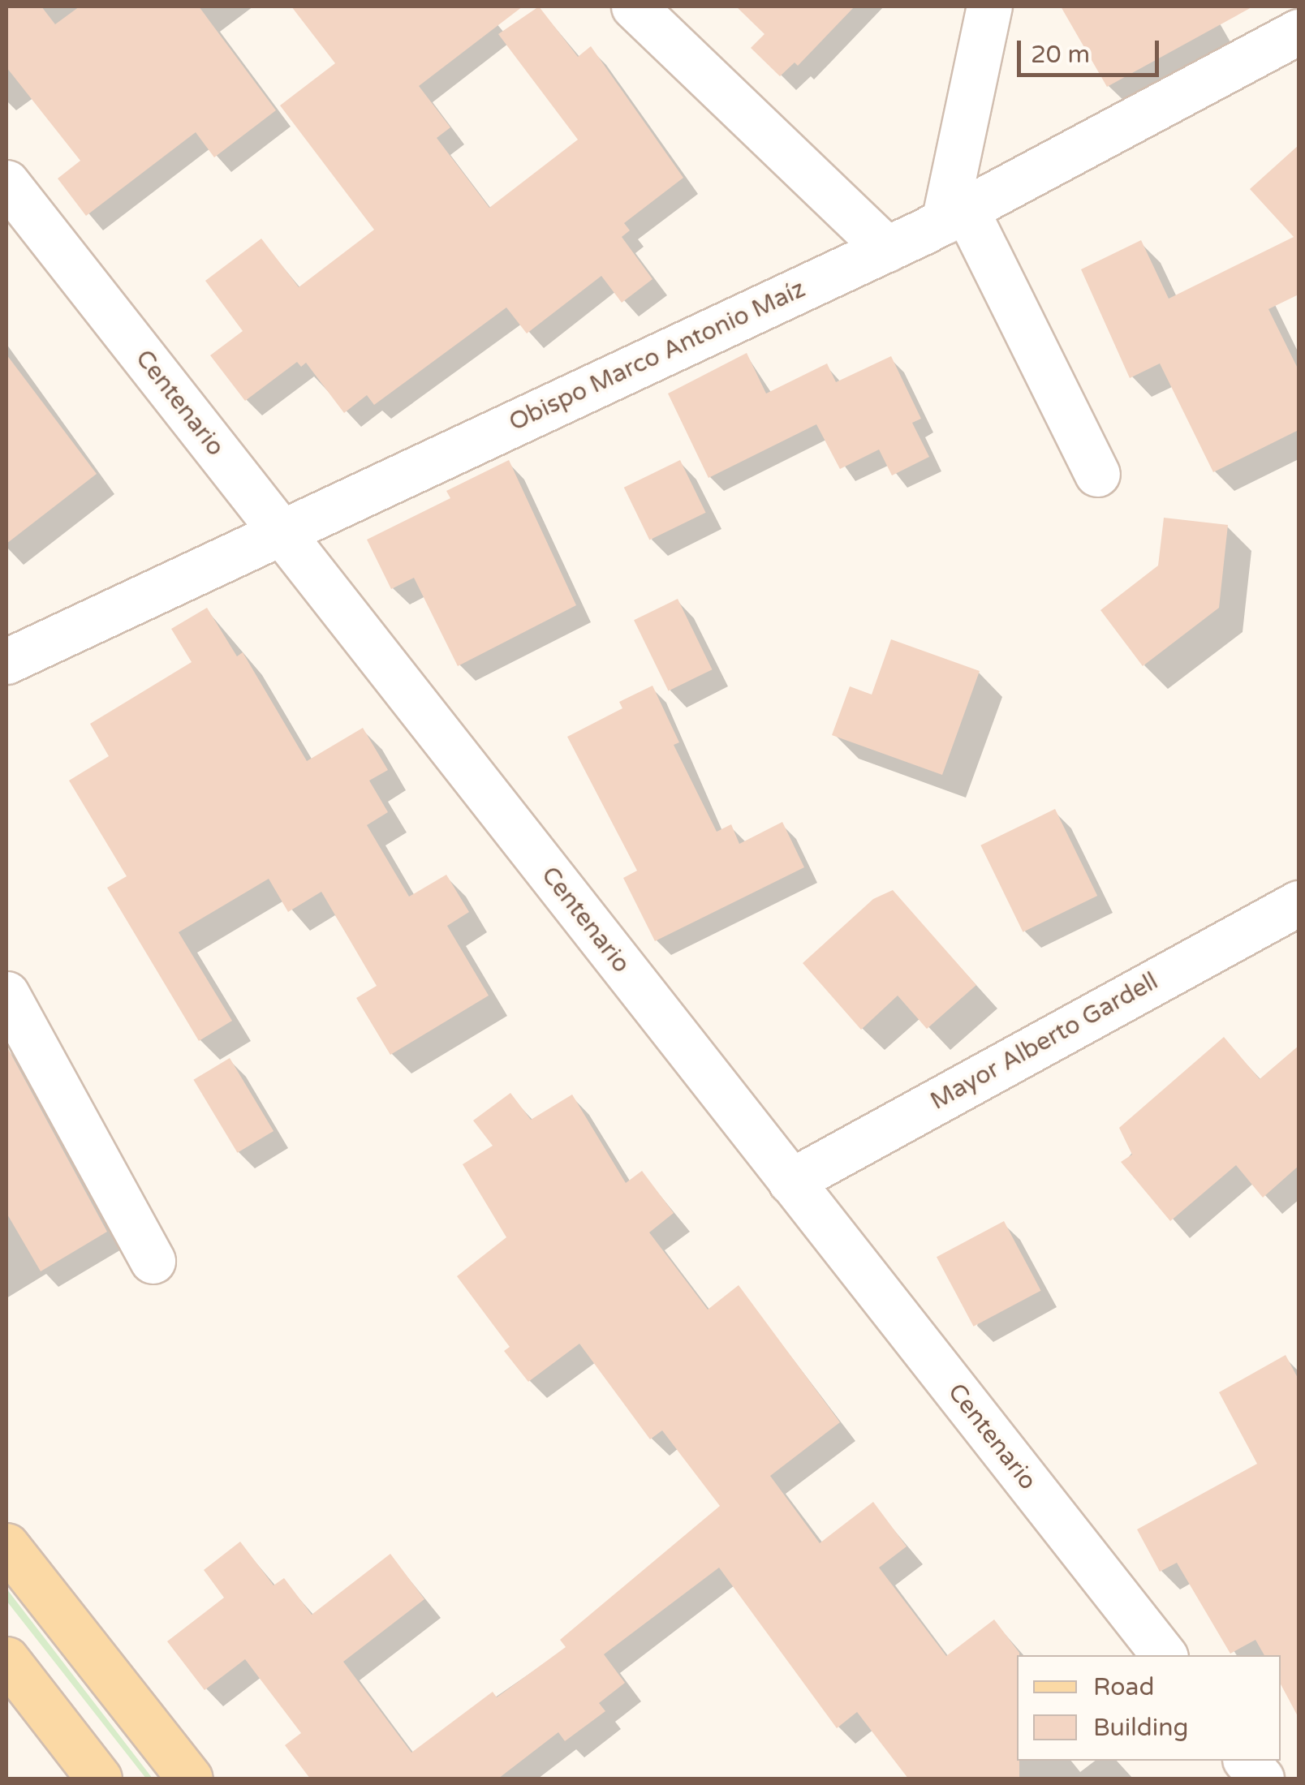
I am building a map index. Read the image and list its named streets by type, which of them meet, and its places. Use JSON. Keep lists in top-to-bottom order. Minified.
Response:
{"streets":{"street":["Obispo Marco Antonio Maíz","Centenario","Mayor Alberto Gardell"]},"crossings":[["Obispo Marco Antonio Maíz","Centenario"],["Centenario","Mayor Alberto Gardell"]],"legend":["Road","Building"],"scale_bar":"20 m"}
